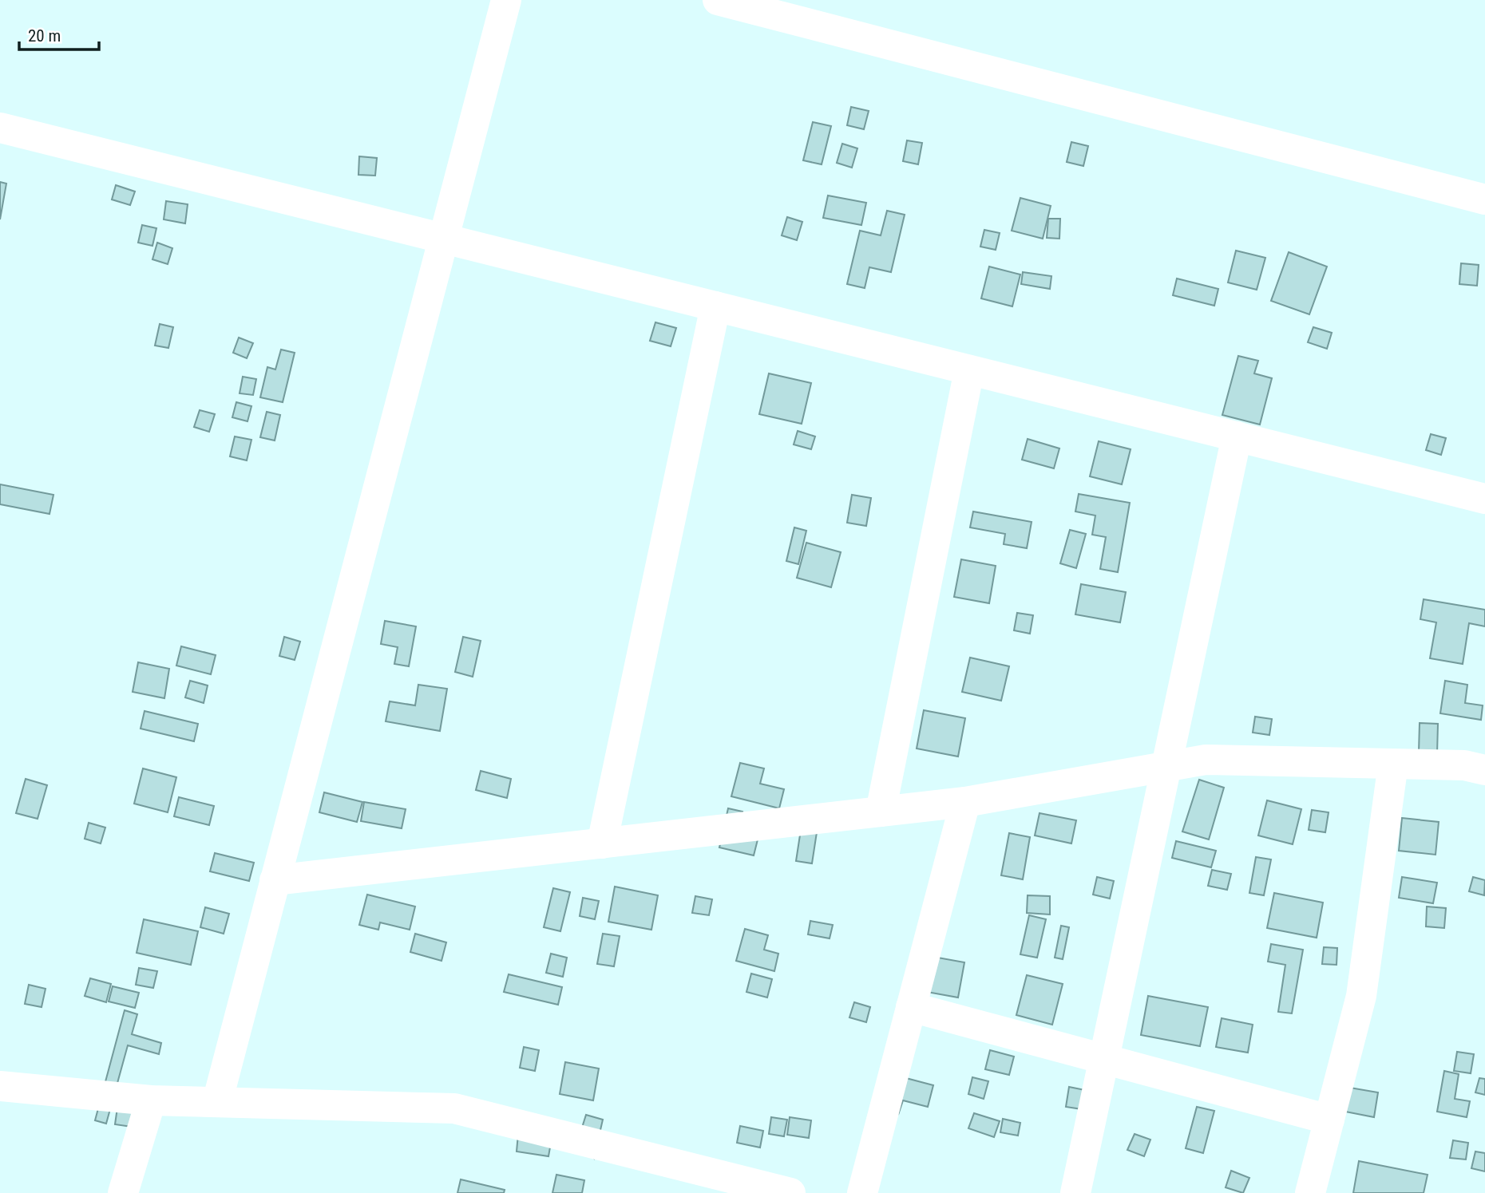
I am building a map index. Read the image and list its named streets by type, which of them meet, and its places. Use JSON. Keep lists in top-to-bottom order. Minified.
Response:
{"scale_bar":"20 m"}
